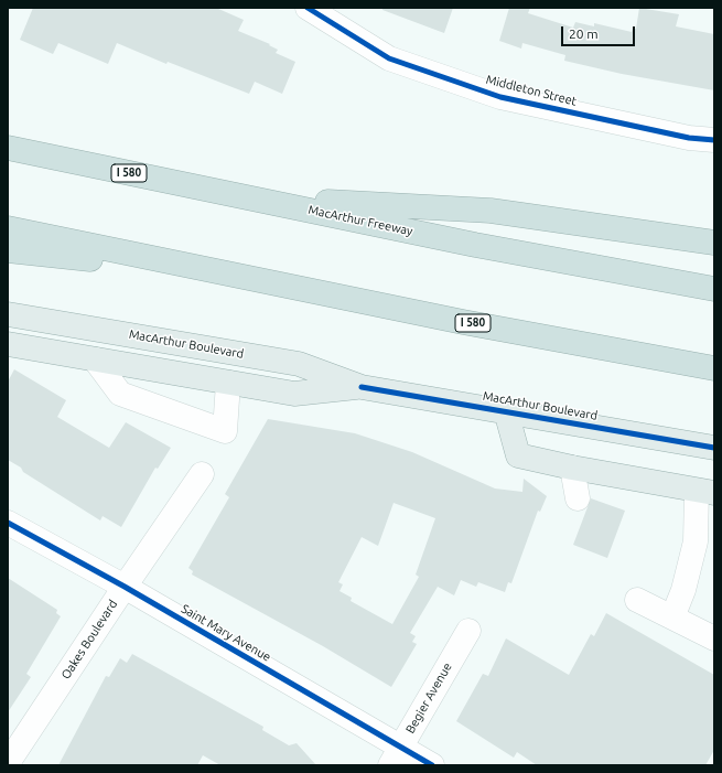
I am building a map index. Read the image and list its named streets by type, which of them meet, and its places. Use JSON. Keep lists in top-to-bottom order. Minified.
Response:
{"streets":{"highway":["I 580","MacArthur Freeway"],"main road":["MacArthur Boulevard"],"street":["Middleton Street","Saint Mary Avenue","Oakes Boulevard","Begier Avenue"]},"crossings":[["Saint Mary Avenue","Oakes Boulevard"],["Saint Mary Avenue","Begier Avenue"]],"scale_bar":"20 m"}
